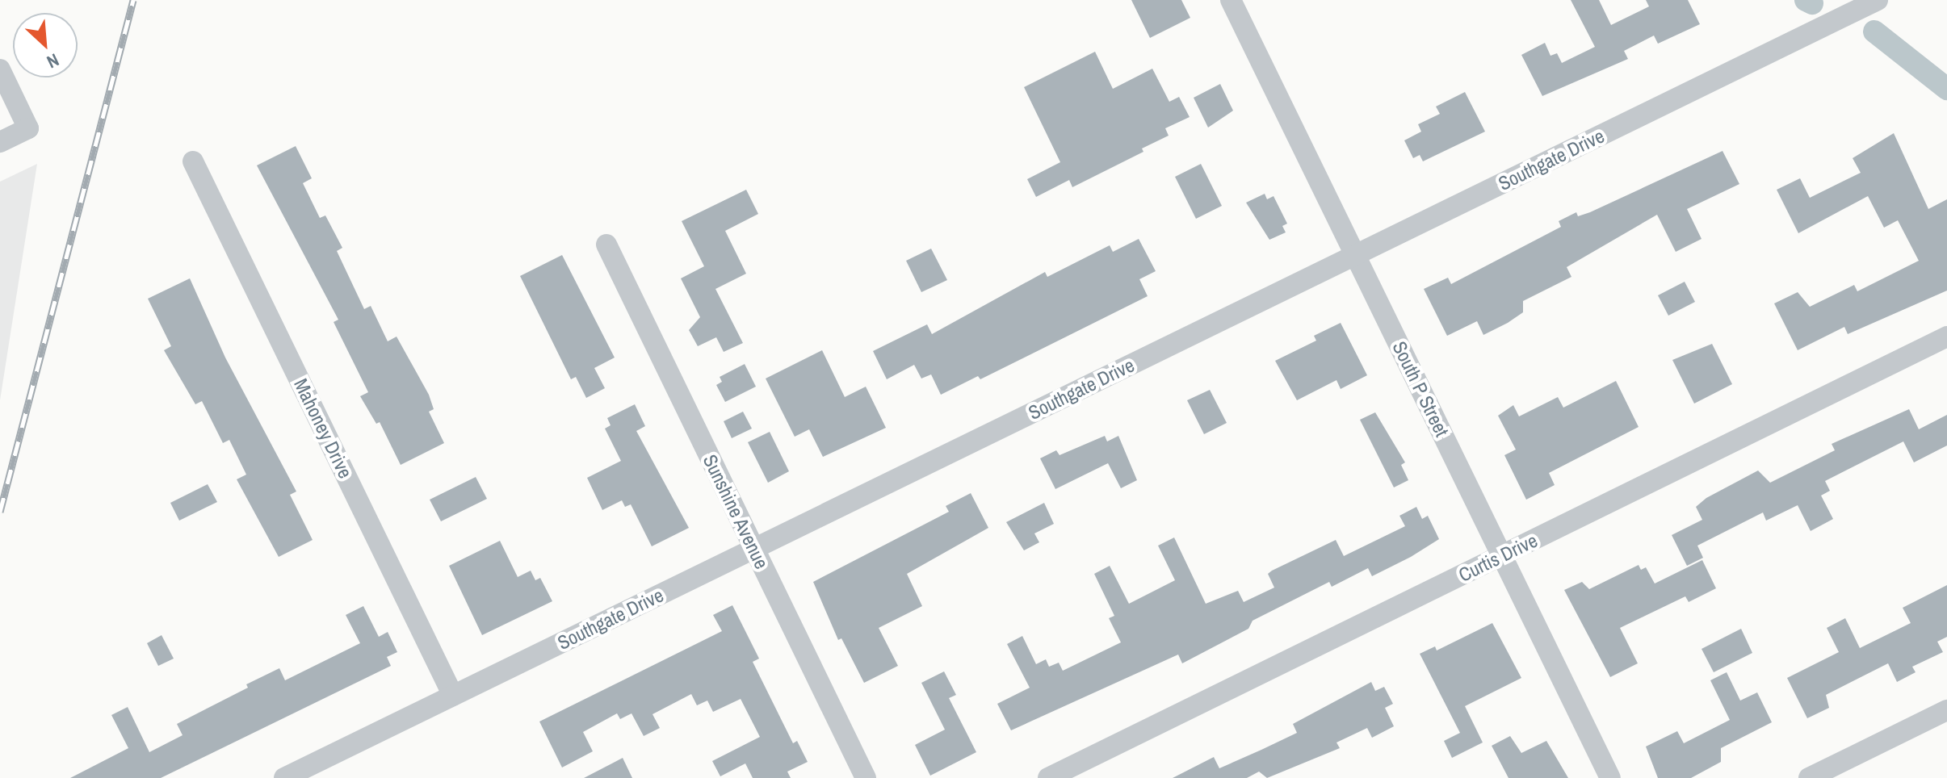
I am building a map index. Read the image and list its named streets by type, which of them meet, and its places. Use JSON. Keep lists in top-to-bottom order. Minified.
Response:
{"streets":{"street":["Southgate Drive","South P Street","Mahoney Drive","Sunshine Avenue","Curtis Drive"]},"crossings":[["Southgate Drive","South P Street"],["Southgate Drive","Mahoney Drive"],["Southgate Drive","Sunshine Avenue"],["South P Street","Curtis Drive"]],"north":"bottom right"}
